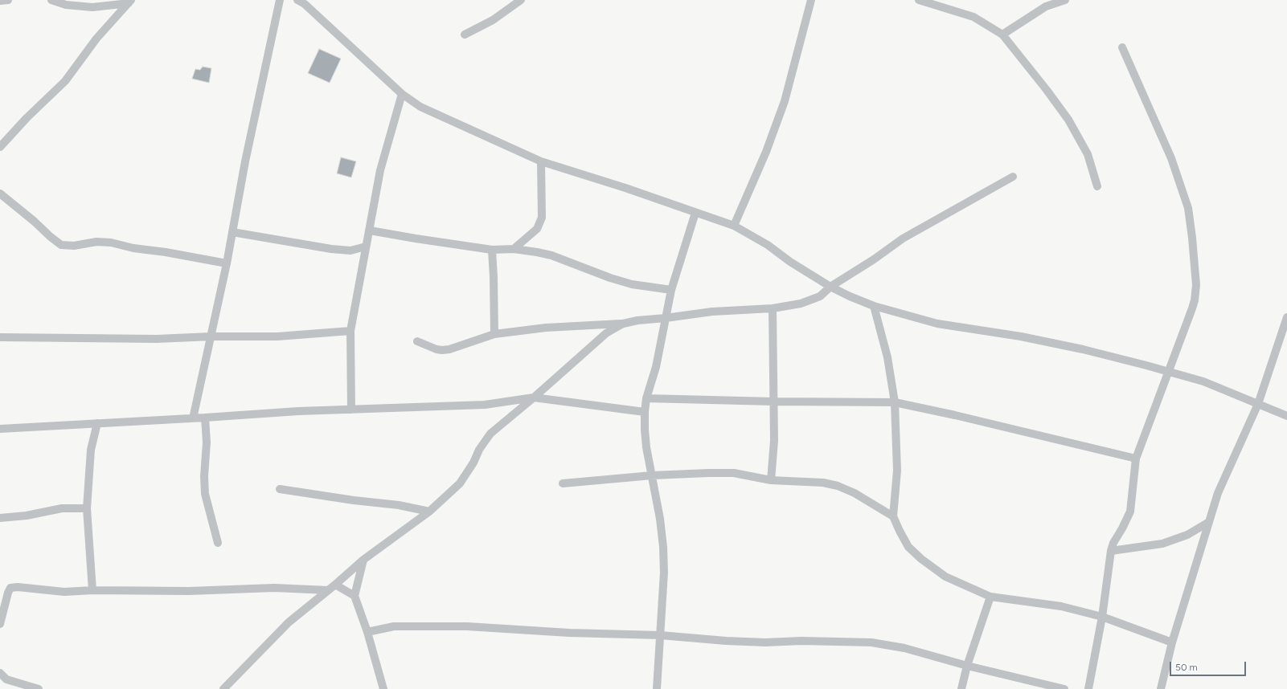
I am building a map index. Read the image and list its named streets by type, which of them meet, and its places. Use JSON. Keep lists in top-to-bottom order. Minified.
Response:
{"scale_bar":"50 m"}
